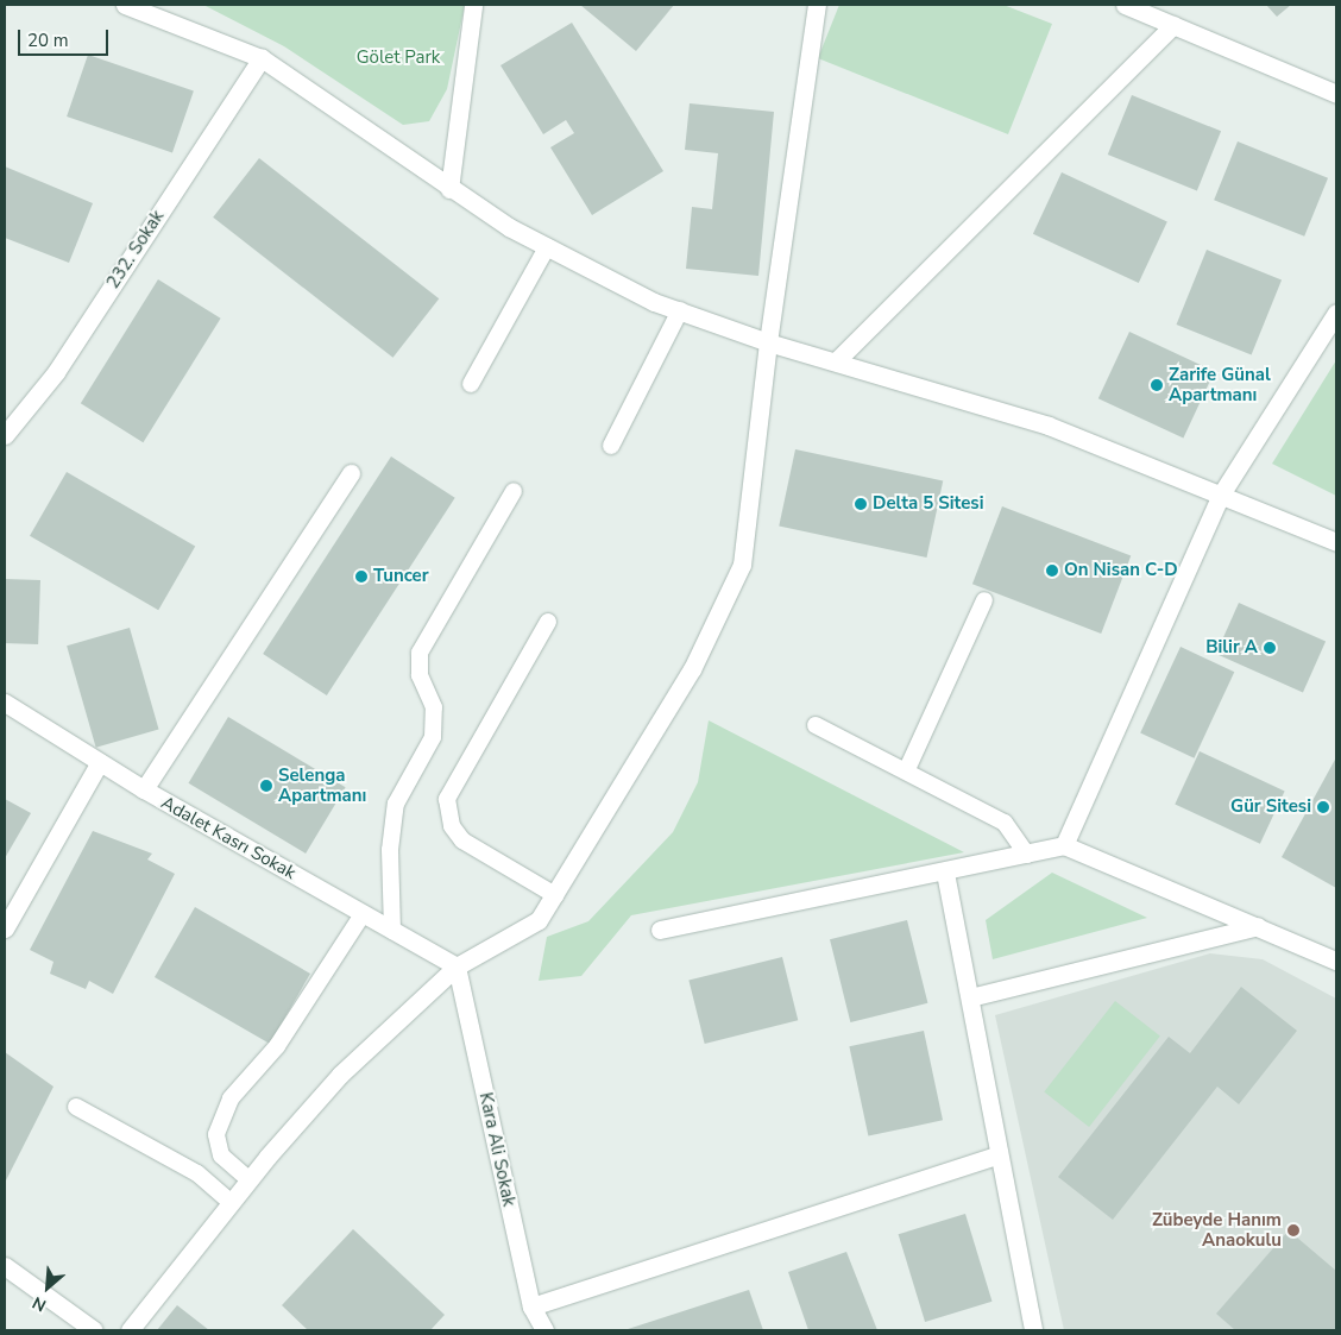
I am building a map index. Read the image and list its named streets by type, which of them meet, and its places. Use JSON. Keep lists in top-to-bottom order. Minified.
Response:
{"streets":{"street":["232. Sokak","Adalet Kasrı Sokak","Kara Ali Sokak"]},"crossings":[["Adalet Kasrı Sokak","Kara Ali Sokak"]],"parks":["Gölet Park"],"places":["Zarife Günal Apartmanı","Delta 5 Sitesi","On Nisan C-D","Tuncer","Bilir A","Selenga Apartmanı","Gür Sitesi","Zübeyde Hanım Anaokulu"],"scale_bar":"20 m","north":"bottom left"}
